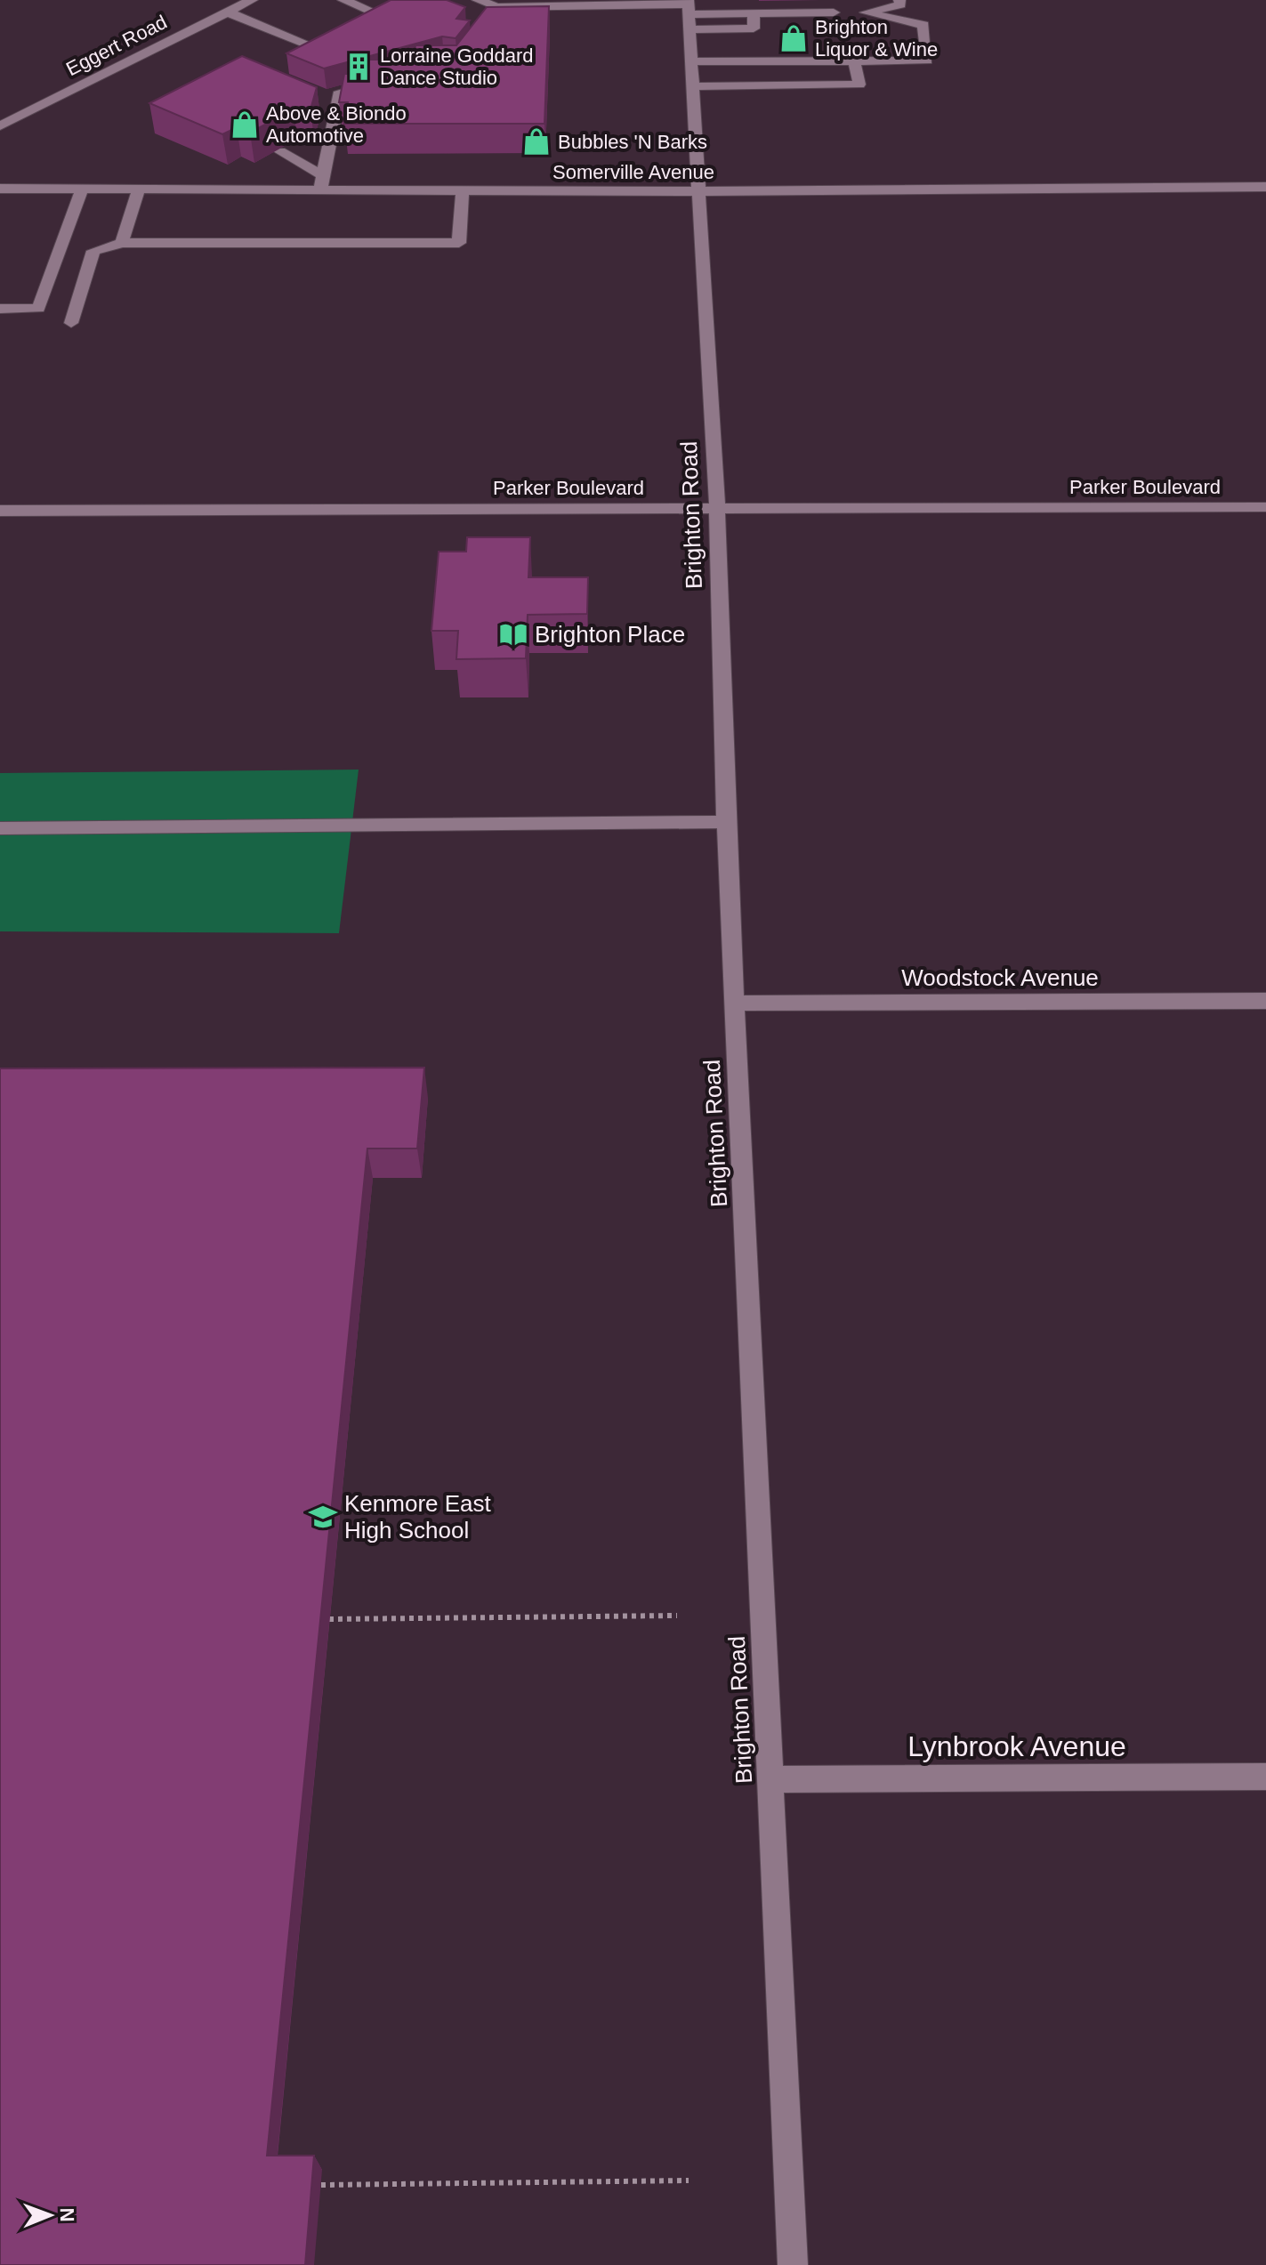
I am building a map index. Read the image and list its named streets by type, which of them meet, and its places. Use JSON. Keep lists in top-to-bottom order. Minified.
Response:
{"streets":{"street":["Eggert Road","Somerville Avenue","Parker Boulevard","Brighton Road","Woodstock Avenue","Lynbrook Avenue"]},"crossings":[["Somerville Avenue","Brighton Road"],["Parker Boulevard","Brighton Road"],["Brighton Road","Woodstock Avenue"],["Brighton Road","Lynbrook Avenue"]],"places":{"shop":["Brighton Liquor & Wine","Above & Biondo Automotive","Bubbles 'N Barks"],"building":["Lorraine Goddard Dance Studio"],"library":["Brighton Place"],"school or university":["Kenmore East High School"]},"north":"right"}
